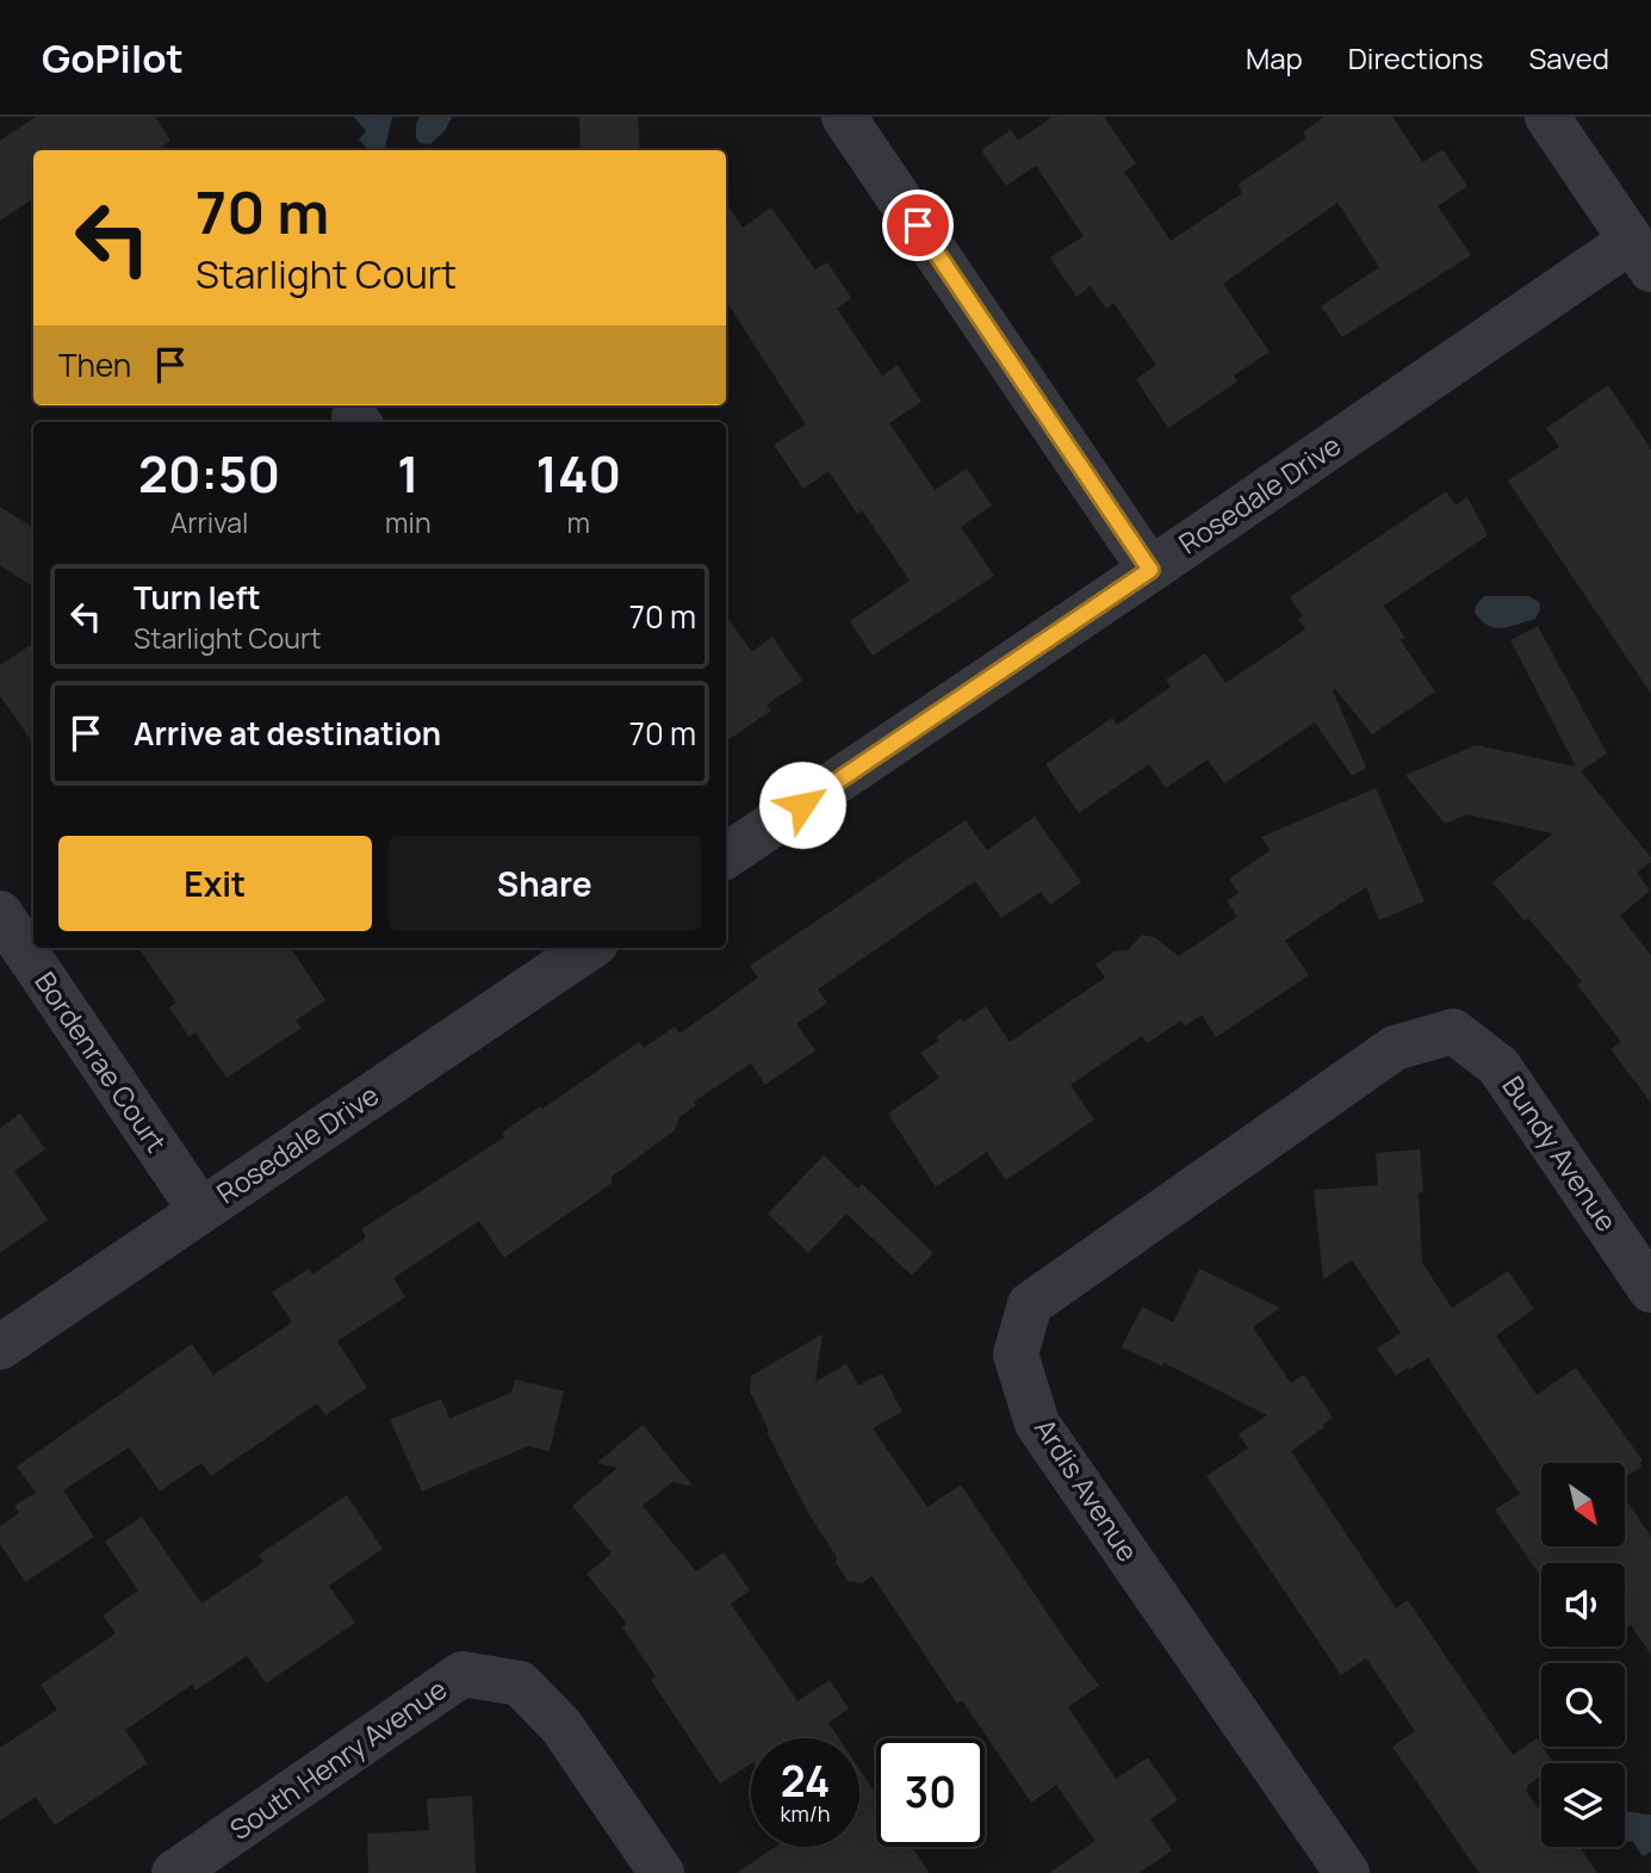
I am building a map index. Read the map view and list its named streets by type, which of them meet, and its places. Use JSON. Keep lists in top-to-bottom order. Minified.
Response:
{"streets":{"street":["Rosedale Drive","Bordenrae Court","Bundy Avenue","Ardis Avenue","South Henry Avenue"]},"crossings":[["Rosedale Drive","Bordenrae Court"],["Bundy Avenue","Ardis Avenue"]],"north":"bottom right","page":{"header":"GoPilot","nav":["Map","Directions","Saved"],"turn":["70 m","Starlight Court"],"then":"Then","eta":["20:50","Arrival","1","min","140","m"],"list":[{"name":"Turn left","note":"Starlight Court","value":"70 m"},{"name":"Arrive at destination","value":"70 m"}],"buttons":["Exit","Share"],"speed":"24 km/h","limit":"30"}}
